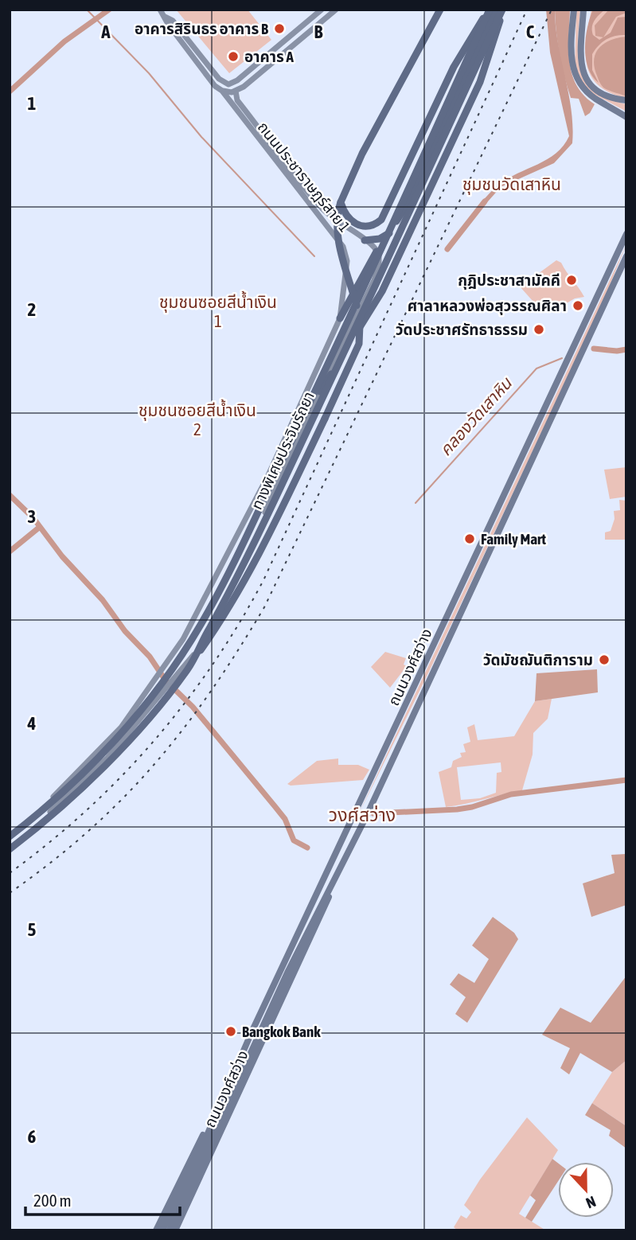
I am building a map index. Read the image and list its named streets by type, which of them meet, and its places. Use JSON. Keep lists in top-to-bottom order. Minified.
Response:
{"streets":{"highway":["ทางพิเศษประจิมรัถยา"],"main road":["ถนนประชาราษฎร์สาย 1","ถนนวงศ์สว่าง"]},"crossings":[["ถนนประชาราษฎร์สาย 1","ทางพิเศษประจิมรัถยา"]],"districts":["ชุมชนวัดเสาหิน","ชุมชนซอยสีน้ำเงิน 1","ชุมชนซอยสีน้ำเงิน 2","วงศ์สว่าง"],"water":["คลองวัดเสาหิน"],"places":["อาคารสิรินธร อาคาร B","อาคาร A","กุฎิประชาสามัคคี","ศาลาหลวงพ่อสุวรรณศิลา","วัดประชาศรัทธาธรรม","Family Mart","วัดมัชฌันติการาม","Bangkok Bank"],"scale_bar":"200 m","north":"bottom","grid":{"columns":["A","B","C"],"rows":["1","2","3","4","5","6"]}}
